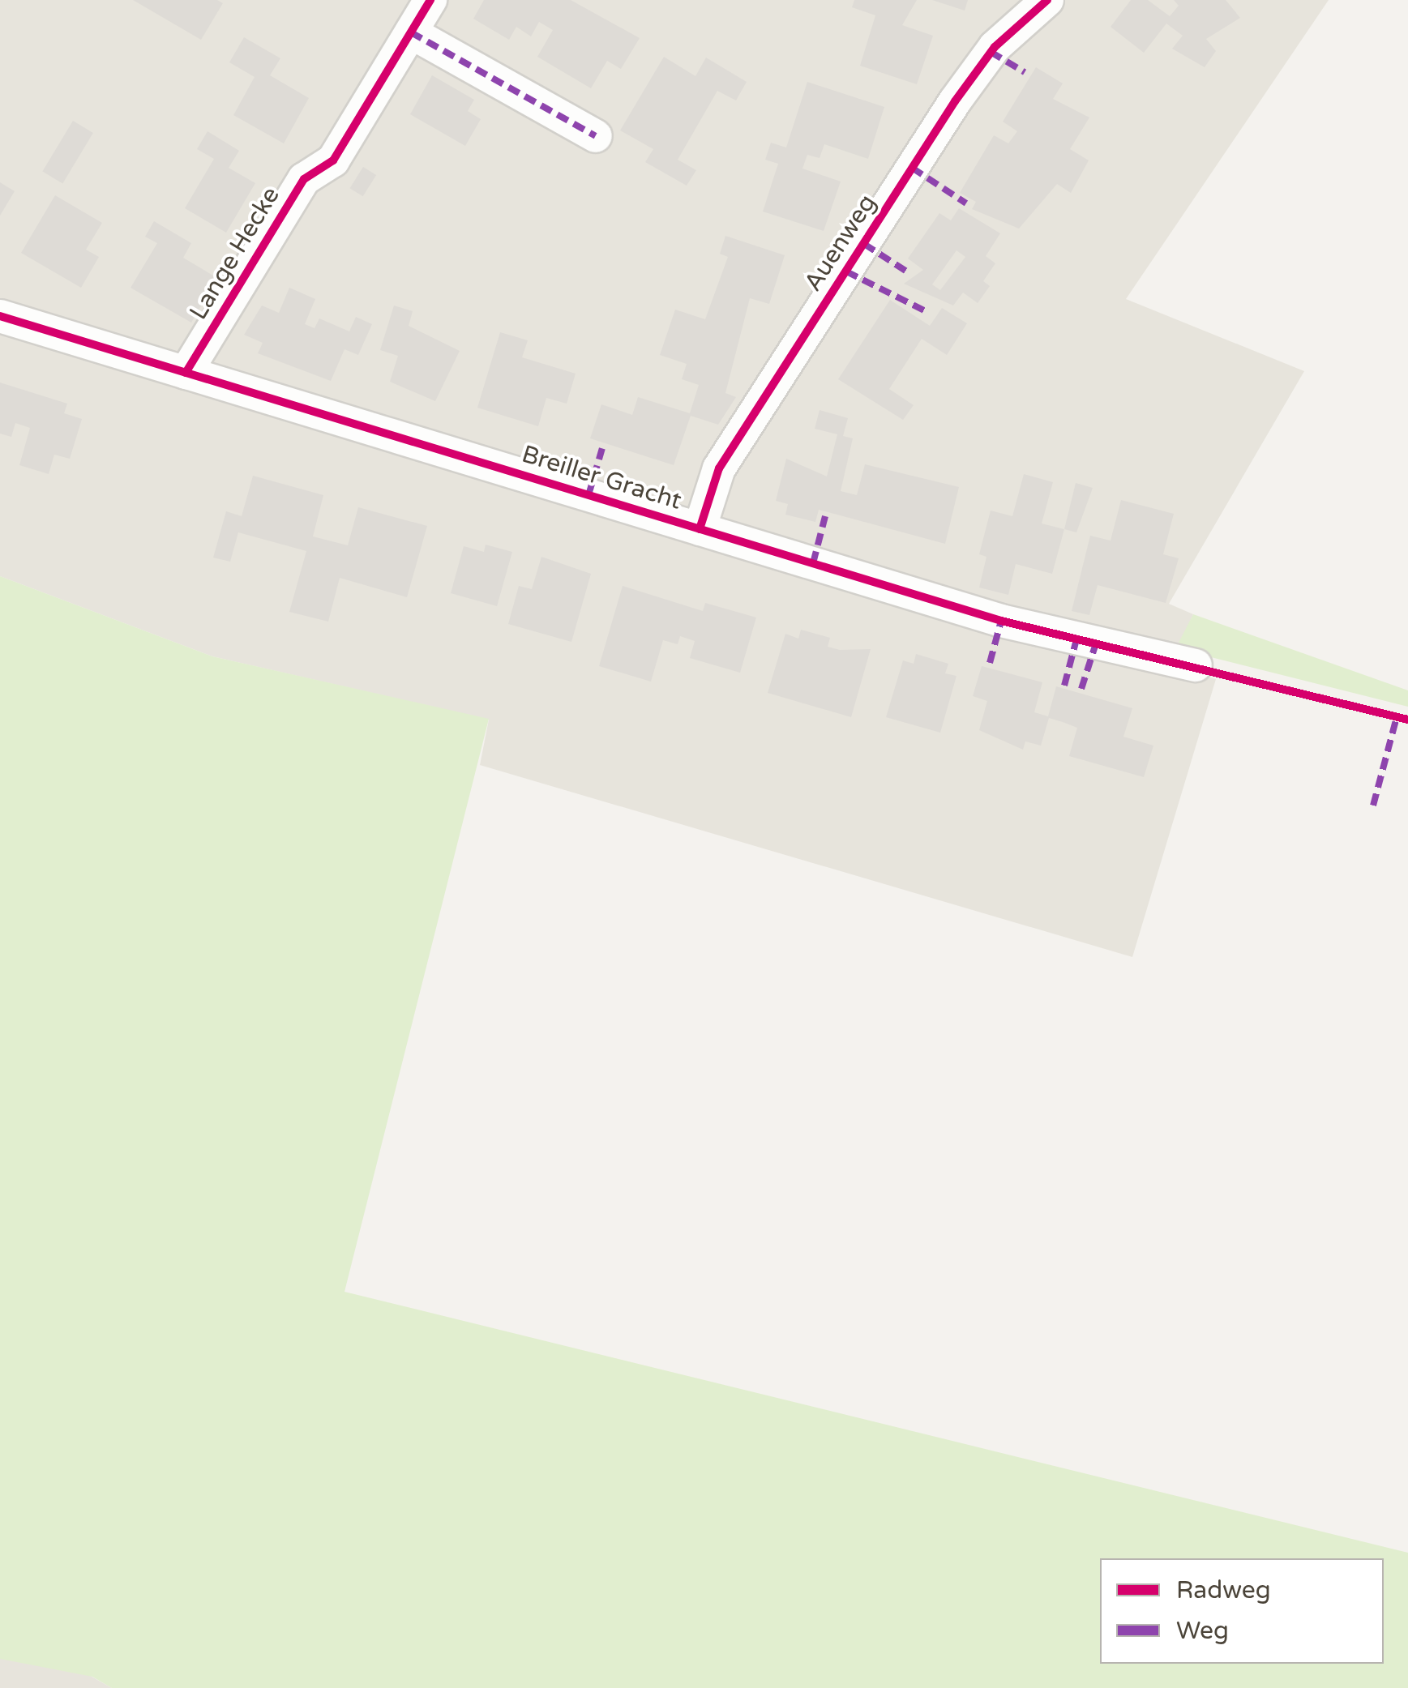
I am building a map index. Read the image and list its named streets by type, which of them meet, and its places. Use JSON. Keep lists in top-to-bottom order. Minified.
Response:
{"streets":{"street":["Auenweg","Lange Hecke","Breiller Gracht"]},"crossings":[["Auenweg","Breiller Gracht"],["Lange Hecke","Breiller Gracht"]],"legend":["Radweg","Weg"]}
